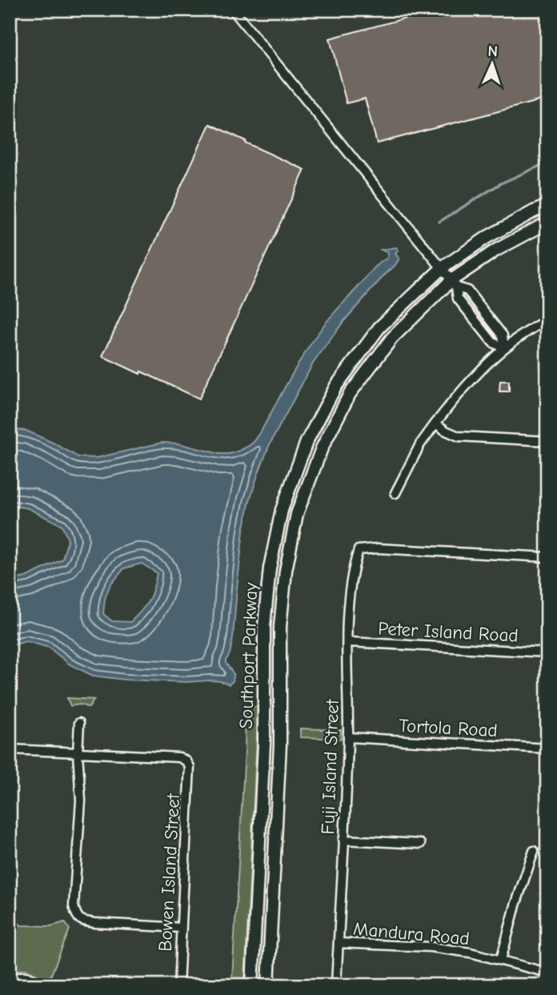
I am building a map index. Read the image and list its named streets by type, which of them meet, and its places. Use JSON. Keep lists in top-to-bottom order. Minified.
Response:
{"streets":{"main road":["Southport Parkway"],"street":["Peter Island Road","Tortola Road","Fuji Island Street","Bowen Island Street","Mandura Road"]},"crossings":[["Peter Island Road","Fuji Island Street"],["Tortola Road","Fuji Island Street"],["Fuji Island Street","Mandura Road"]],"north":"top"}
